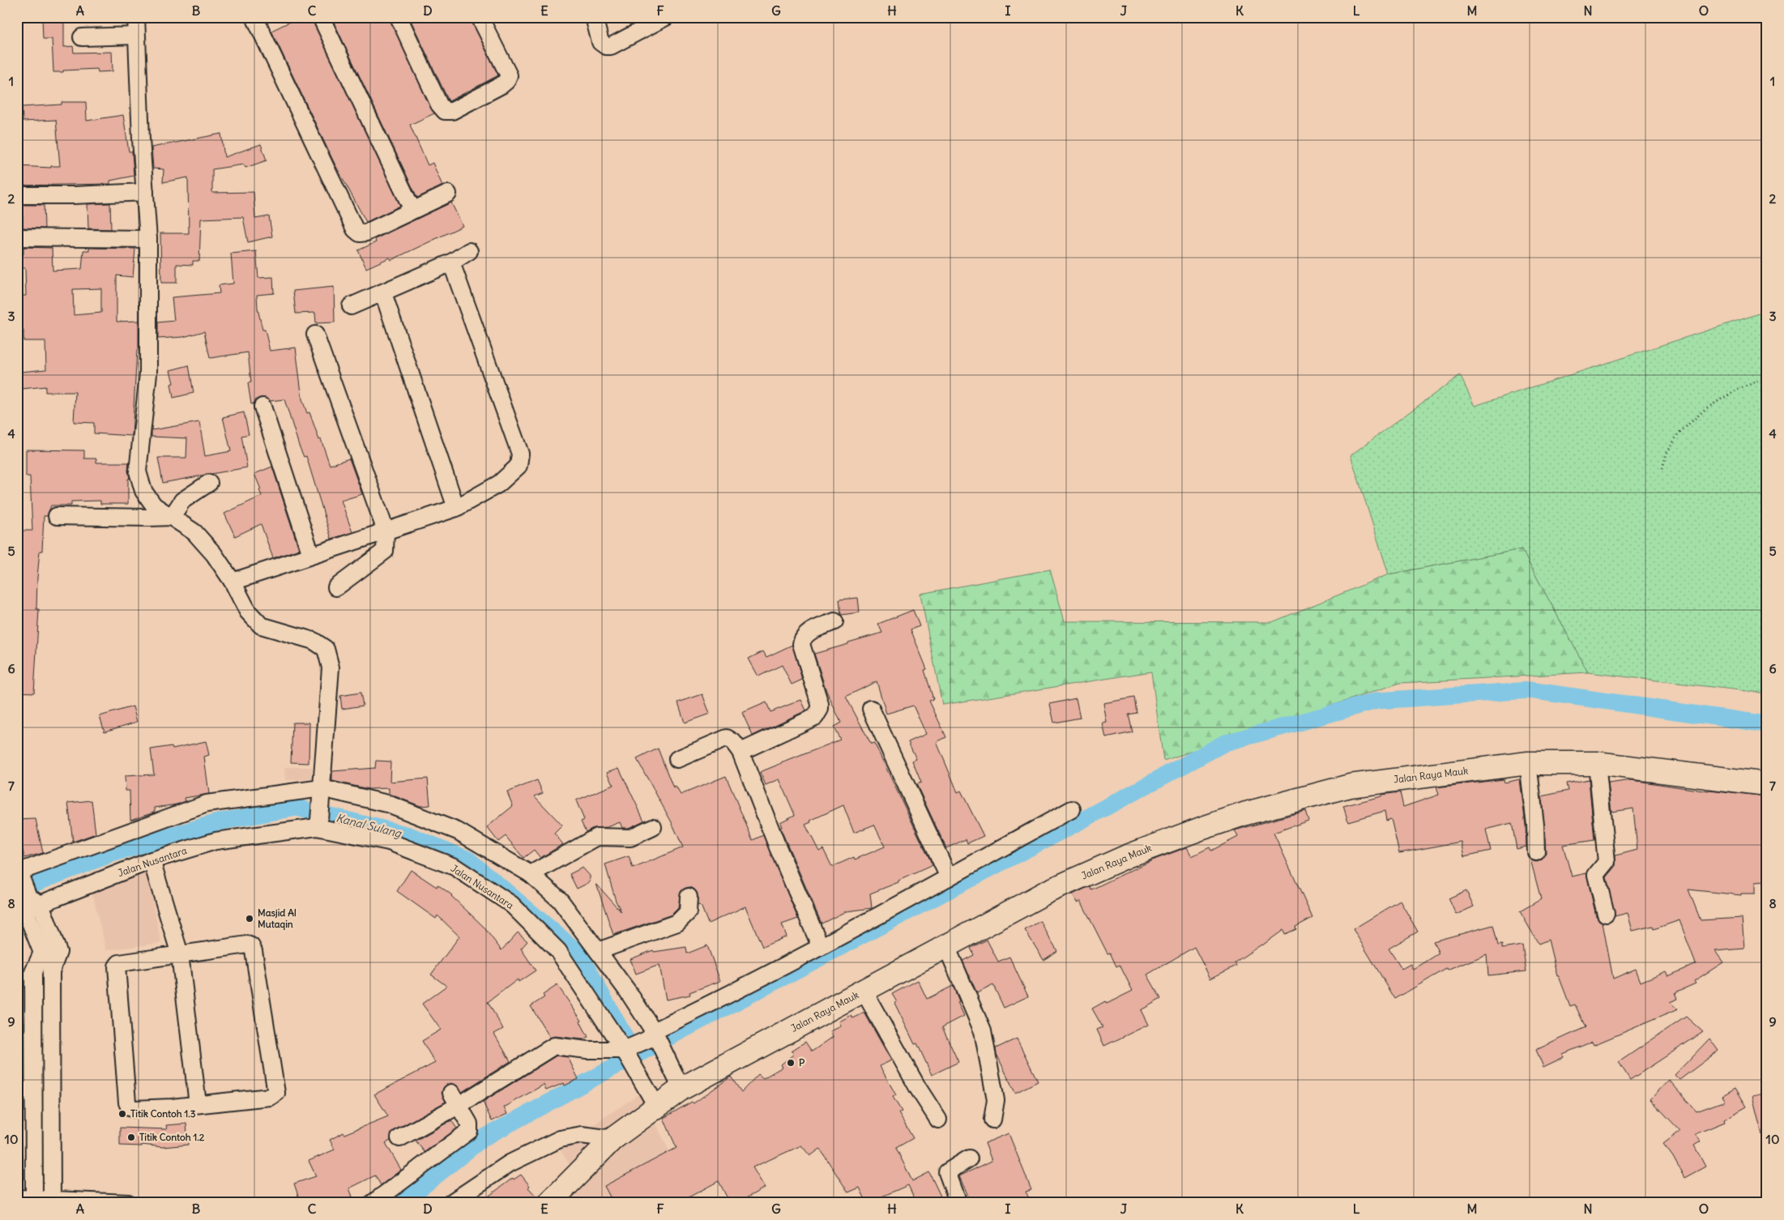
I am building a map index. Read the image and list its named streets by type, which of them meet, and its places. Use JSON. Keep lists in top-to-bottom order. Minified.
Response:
{"streets":{"main road":["Jalan Raya Mauk"],"street":["Jalan Nusantara"]},"crossings":[["Jalan Raya Mauk","Jalan Nusantara"]],"water":["Kanal Sulang"],"places":["Masjid Al Mutaqin","P","Titik Contoh 1.3","Titik Contoh 1.2"],"grid":{"columns":["A","B","C","D","E","F","G","H","I","J","K","L","M","N","O"],"rows":["1","2","3","4","5","6","7","8","9","10"]}}
